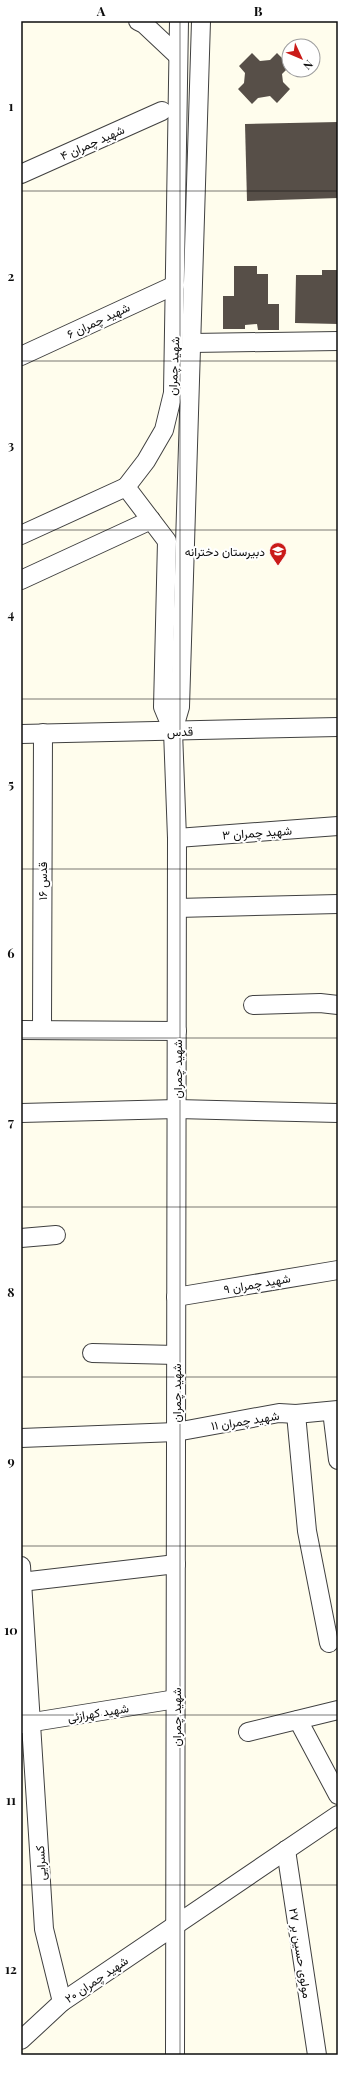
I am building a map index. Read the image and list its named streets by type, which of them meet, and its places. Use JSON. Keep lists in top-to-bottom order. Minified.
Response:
{"streets":{"street":["شهید چمران ۴","شهید چمران ۶","شهید چمران","قدس","شهید چمران ۳","قدس ۱۶","شهید چمران ۹","شهید چمران ۱۱","شهید کهرازئی","کسرایی","مولوی حسین بر ۲۷","شهید چمران ۲۰"]},"crossings":[["شهید چمران ۶","شهید چمران"],["شهید چمران","قدس"],["شهید چمران","شهید چمران ۳"],["شهید چمران","شهید چمران ۹"],["شهید چمران","شهید چمران ۱۱"],["شهید چمران","شهید کهرازئی"],["شهید چمران","شهید چمران ۲۰"],["قدس","قدس ۱۶"],["شهید کهرازئی","کسرایی"],["کسرایی","شهید چمران ۲۰"],["مولوی حسین بر ۲۷","شهید چمران ۲۰"]],"places":{"school or university":["دبیرستان دخترانه"]},"north":"bottom right","grid":{"columns":["A","B"],"rows":["1","2","3","4","5","6","7","8","9","10","11","12"]}}
